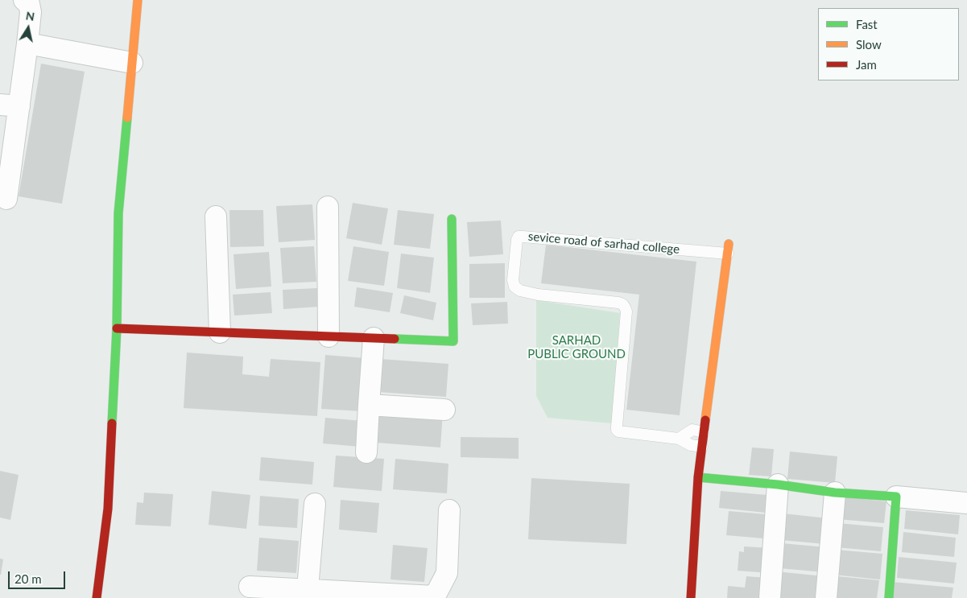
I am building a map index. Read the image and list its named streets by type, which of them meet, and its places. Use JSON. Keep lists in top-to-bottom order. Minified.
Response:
{"streets":{"lane":["sevice road of sarhad college"]},"parks":["SARHAD PUBLIC GROUND"],"legend":["Fast","Slow","Jam"],"scale_bar":"20 m","north":"top"}
